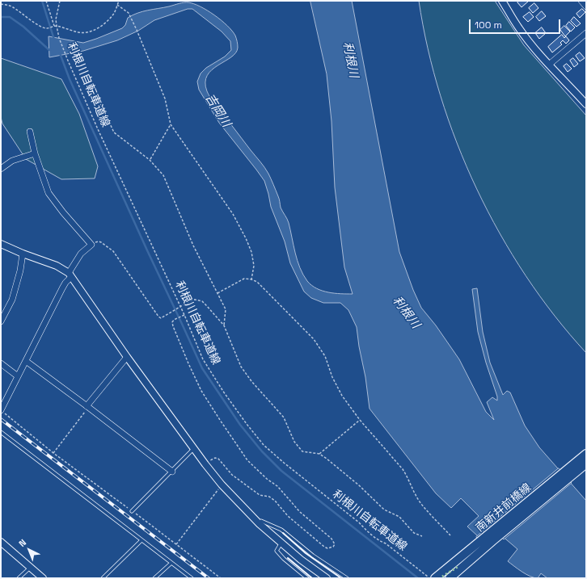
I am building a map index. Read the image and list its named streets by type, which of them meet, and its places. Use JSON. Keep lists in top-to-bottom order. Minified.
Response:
{"streets":{"main road":["南新井前橋線"],"path":["利根川自転車道線"]},"water":["利根川","吉岡川"],"scale_bar":"100 m","north":"top left"}
